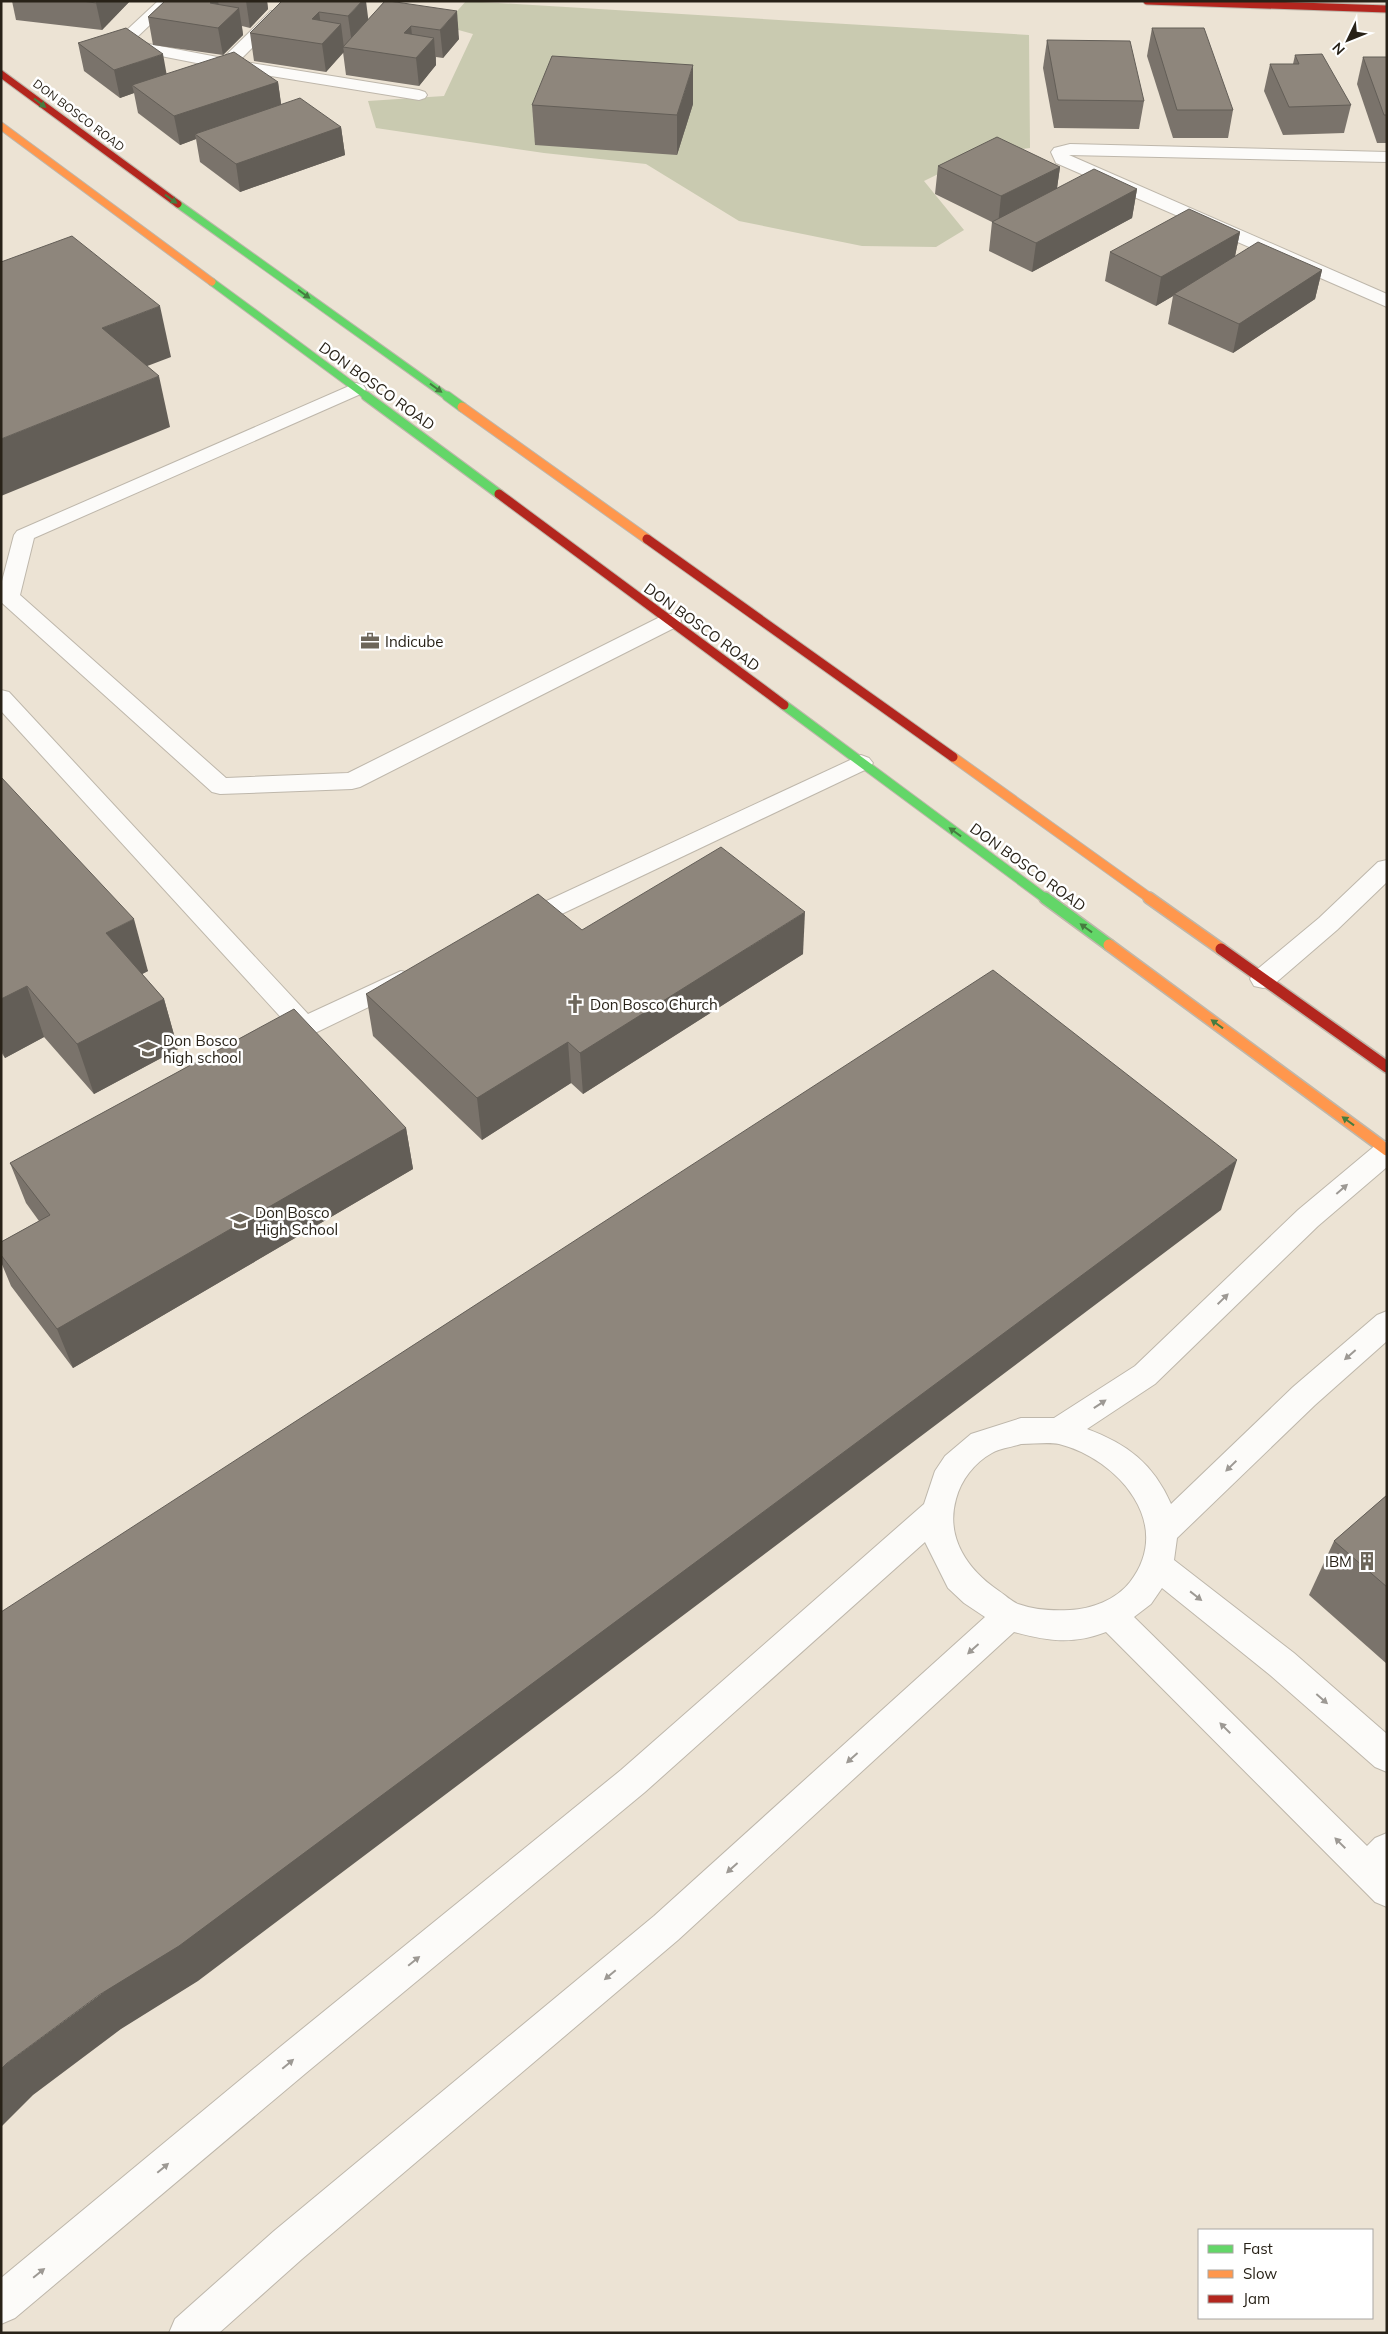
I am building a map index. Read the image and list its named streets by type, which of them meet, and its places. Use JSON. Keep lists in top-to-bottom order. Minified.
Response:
{"streets":{"main road":["DON BOSCO ROAD"]},"places":{"office":["Indicube"],"church":["Don Bosco Church"],"school or university":["Don Bosco high school","Don Bosco High School"],"building":["IBM"]},"legend":["Fast","Slow","Jam"],"north":"bottom left"}
